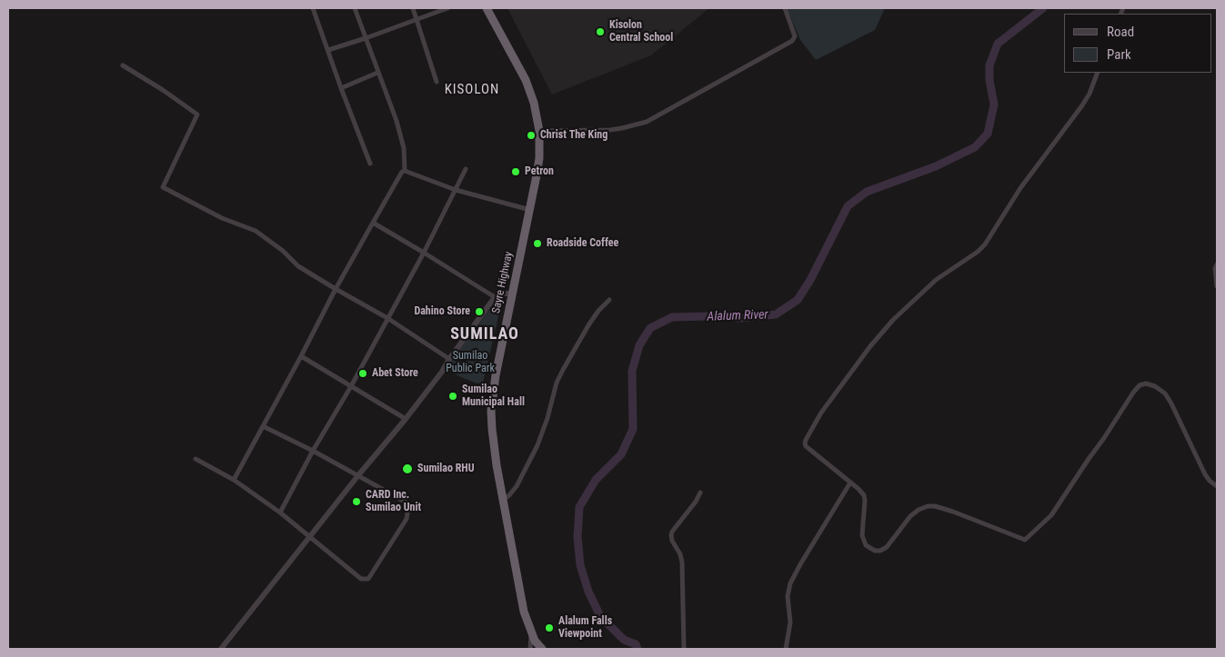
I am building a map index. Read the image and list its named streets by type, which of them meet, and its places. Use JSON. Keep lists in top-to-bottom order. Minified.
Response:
{"streets":{"highway":["Sayre Highway"]},"districts":["KISOLON","SUMILAO"],"water":["Alalum River"],"parks":["Sumilao Public Park"],"places":["Kisolon Central School","Christ The King","Petron","Roadside Coffee","Dahino Store","Abet Store","Sumilao Municipal Hall","Sumilao RHU","CARD Inc. Sumilao Unit","Alalum Falls Viewpoint"],"legend":["Road","Park"]}
